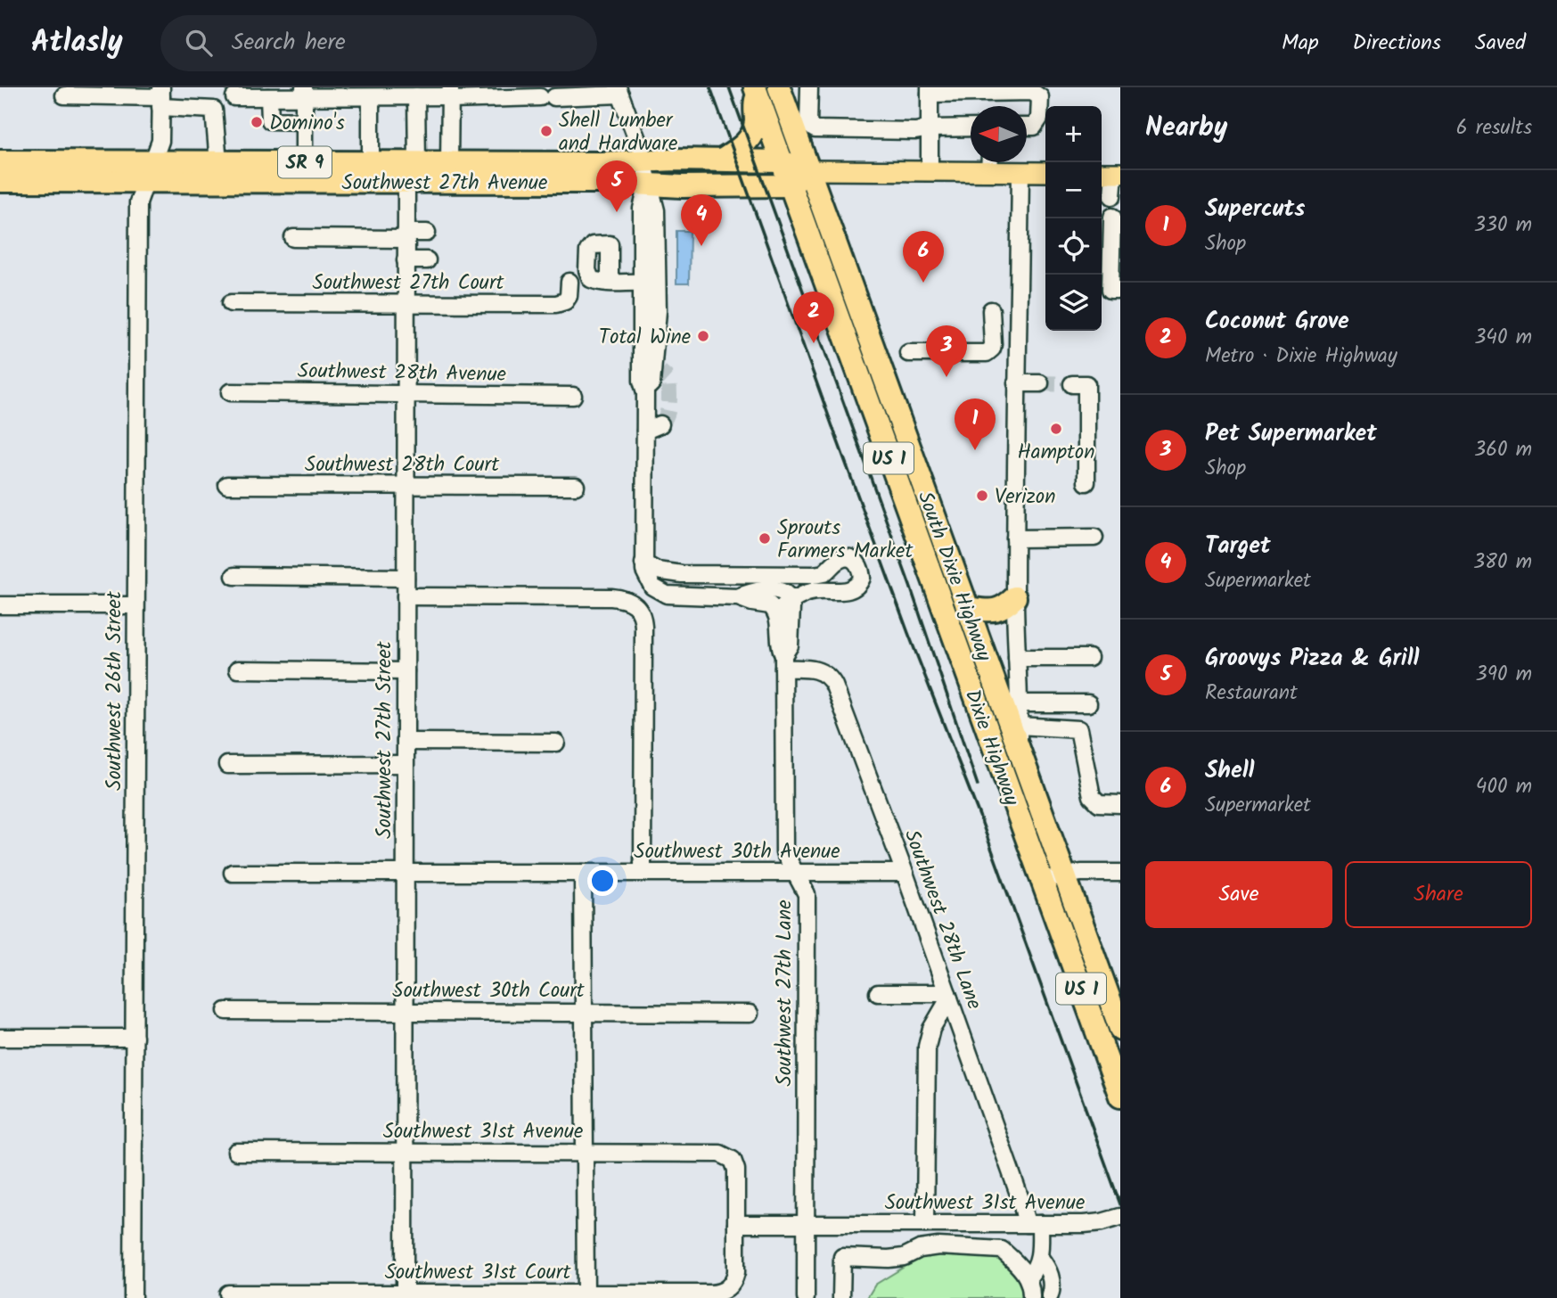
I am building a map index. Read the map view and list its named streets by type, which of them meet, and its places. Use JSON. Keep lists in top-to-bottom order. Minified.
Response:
{"streets":{"highway":["SR 9","Southwest 27th Avenue","US 1","South Dixie Highway","Dixie Highway"],"street":["Southwest 27th Court","Southwest 28th Avenue","Southwest 28th Court","Southwest 26th Street","Southwest 27th Street","Southwest 30th Avenue","Southwest 28th Lane","Southwest 30th Court","Southwest 27th Lane","Southwest 31st Avenue","Southwest 31st Court"]},"crossings":[["Southwest 27th Avenue","US 1"],["Southwest 27th Avenue","South Dixie Highway"],["Southwest 27th Avenue","Southwest 26th Street"],["Southwest 27th Avenue","Southwest 27th Street"],["Southwest 27th Avenue","Dixie Highway"],["Southwest 27th Court","Southwest 27th Street"],["Southwest 28th Avenue","Southwest 27th Street"],["US 1","Dixie Highway"],["Southwest 28th Court","Southwest 27th Street"],["Southwest 27th Street","Southwest 30th Avenue"],["Southwest 27th Street","Southwest 30th Court"],["Southwest 27th Street","Southwest 31st Avenue"],["Southwest 27th Street","Southwest 31st Court"],["Southwest 30th Avenue","Southwest 28th Lane"],["Southwest 30th Avenue","Southwest 27th Lane"],["Southwest 28th Lane","Southwest 27th Lane"],["Southwest 28th Lane","Southwest 31st Avenue"],["Southwest 27th Lane","Southwest 31st Avenue"],["Southwest 31st Avenue","Southwest 31st Court"]],"places":["Domino's","Shell Lumber and Hardware","Total Wine","Hampton","Verizon","Sprouts Farmers Market"],"north":"left","page":{"header":"Atlasly","search":"Search here","nav":["Map","Directions","Saved"],"heading":["Nearby","6 results"],"map_buttons":["+","−"],"pins":["5","4","6","2","3","1"],"list":[{"mark":"1","name":"Supercuts","note":"Shop","value":"330 m"},{"mark":"2","name":"Coconut Grove","note":"Metro · Dixie Highway","value":"340 m"},{"mark":"3","name":"Pet Supermarket","note":"Shop","value":"360 m"},{"mark":"4","name":"Target","note":"Supermarket","value":"380 m"},{"mark":"5","name":"Groovys Pizza & Grill","note":"Restaurant","value":"390 m"},{"mark":"6","name":"Shell","note":"Supermarket","value":"400 m"}],"buttons":["Save","Share"]}}
